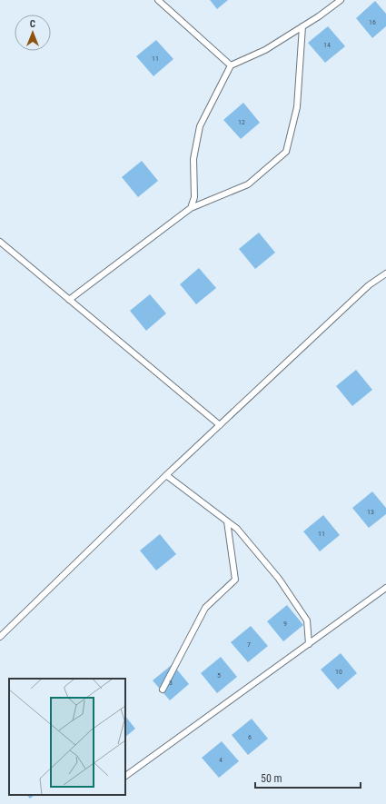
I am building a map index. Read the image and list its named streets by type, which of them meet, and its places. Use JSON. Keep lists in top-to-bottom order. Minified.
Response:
{"house_numbers":["16","14","11","12","13","11","9","7","10","5","3","6","4"],"scale_bar":"50 m","north":"top"}
